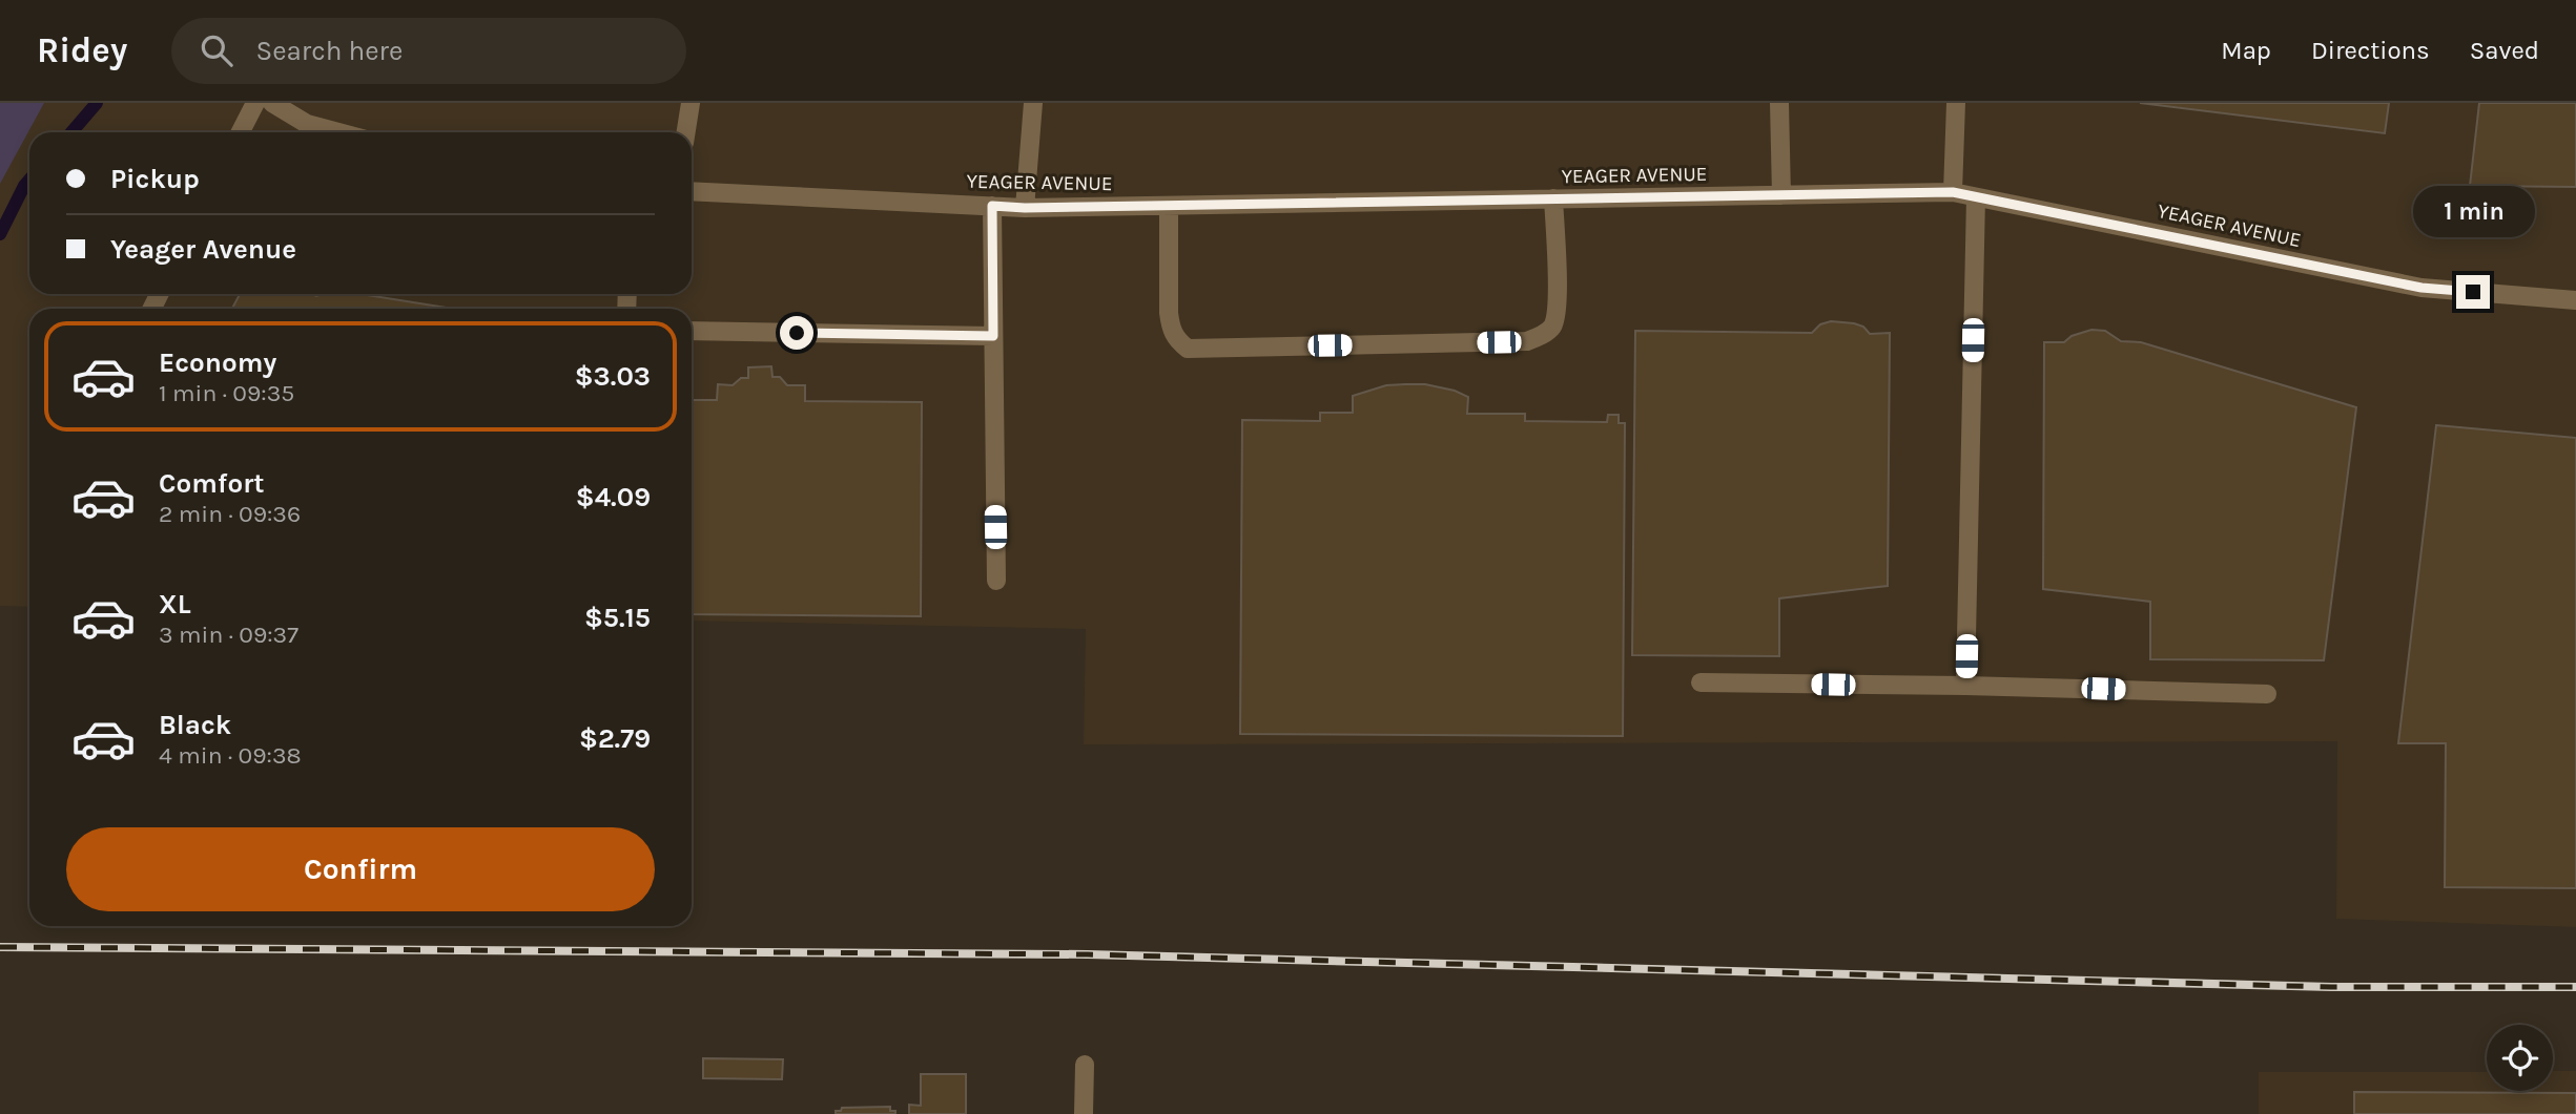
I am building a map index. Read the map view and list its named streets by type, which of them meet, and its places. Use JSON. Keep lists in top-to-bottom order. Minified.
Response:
{"streets":{"street":["YEAGER AVENUE"]},"page":{"header":"Ridey","search":"Search here","nav":["Map","Directions","Saved"],"banner":["Pickup","Yeager Avenue"],"bubble":"1 min","list":[{"name":"Economy","note":"1 min · 09:35","value":"$3.03"},{"name":"Comfort","note":"2 min · 09:36","value":"$4.09"},{"name":"XL","note":"3 min · 09:37","value":"$5.15"},{"name":"Black","note":"4 min · 09:38","value":"$2.79"}],"buttons":"Confirm"}}
